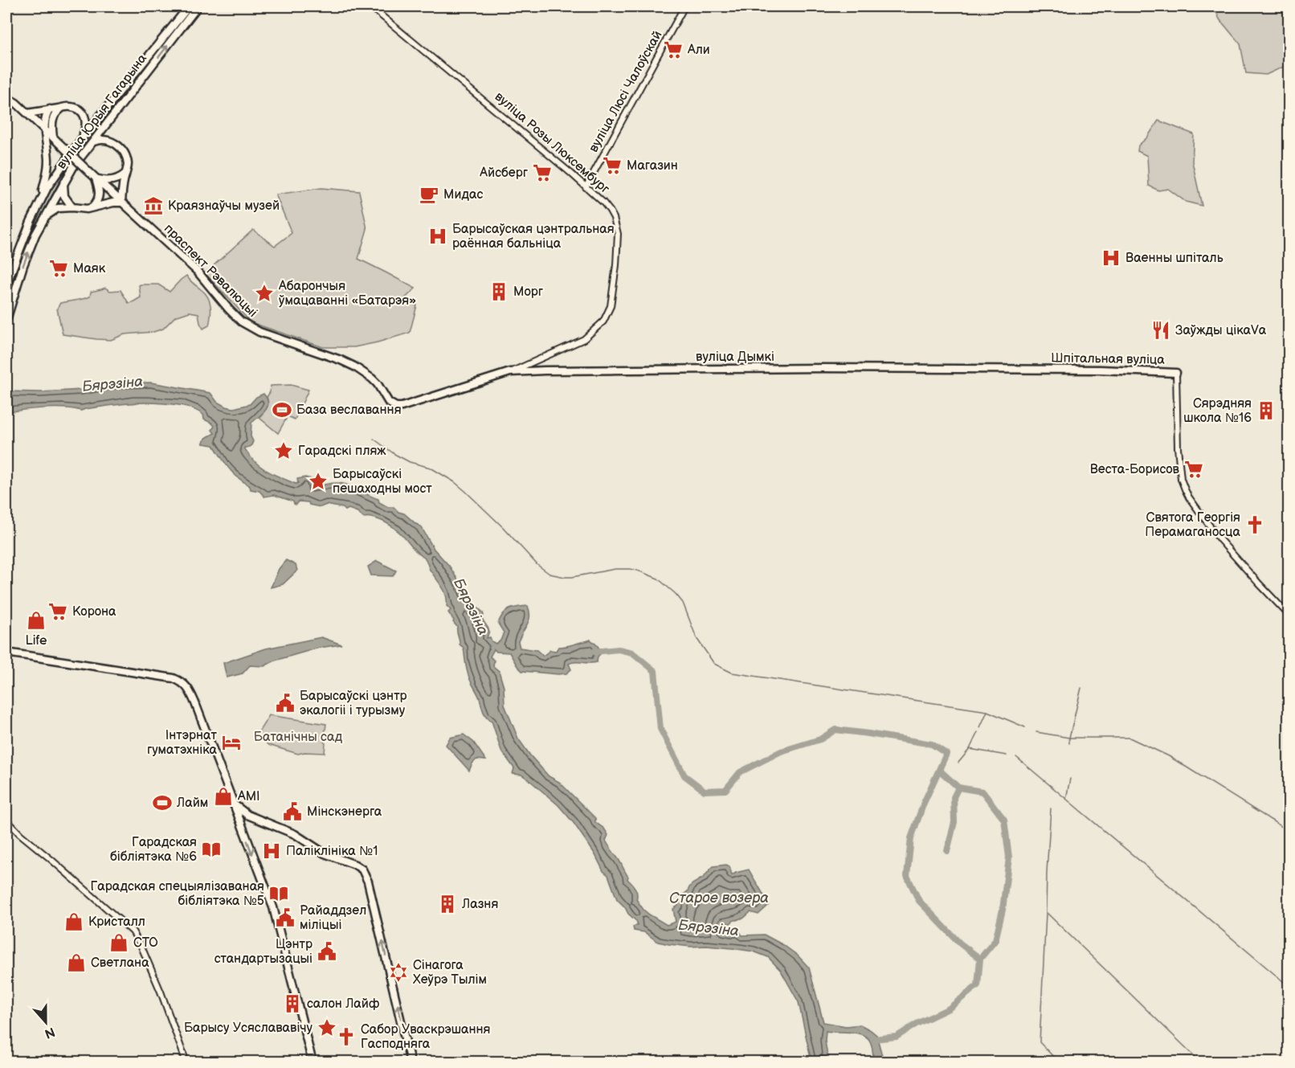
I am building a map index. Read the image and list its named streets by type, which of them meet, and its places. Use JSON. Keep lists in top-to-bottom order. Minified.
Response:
{"streets":{"main road":["вуліца Юрыя Гагарына","вуліца Розы Люксембург","праспект Рэвалюцыі","вуліца Дымкі","Шпітальная вуліца"],"street":["вуліца Люсі Чалоўскай"]},"crossings":[["вуліца Люсі Чалоўскай","вуліца Розы Люксембург"],["вуліца Розы Люксембург","праспект Рэвалюцыі"],["вуліца Розы Люксембург","вуліца Дымкі"],["вуліца Дымкі","Шпітальная вуліца"]],"water":["Бярэзіна","Старое возера"],"parks":["Батанічны сад"],"places":{"supermarket":["Али","Магазин","Айсберг","Маяк","Веста-Борисов","Корона"],"cafe":["Мидас"],"museum":["Краязнаўчы музей"],"hospital":["Барысаўская цэнтральная раённая бальніца","Ваенны шпіталь","Паліклініка №1"],"building":["Морг","Сярэдняя школа №16","Лазня","салон Лайф"],"place":["Абарончыя ўмацаванні «Батарэя»","Гарадскі пляж","Барысаўскі пешаходны мост","Барысу Усяслававічу"],"restaurant":["Заўжды цікаVа"],"sports":["База веславання","Лайм"],"church":["Святога Георгія Перамаганосца","Сабор Уваскрэшання Гасподняга"],"shop":["Life","АМІ","Кристалл","СТО","Светлана"],"public building":["Барысаўскі цэнтр экалогіі і турызму","Мінскэнерга","Райаддзел міліцыі","Цэнтр стандартызацыі"],"hotel":["Інтэрнат гуматэхніка"],"library":["Гарадская бібліятэка №6","Гарадская спецыялізаваная бібліятэка №5"],"synagogue":["Сінагога Хеўрэ Тылім"]},"north":"bottom"}
